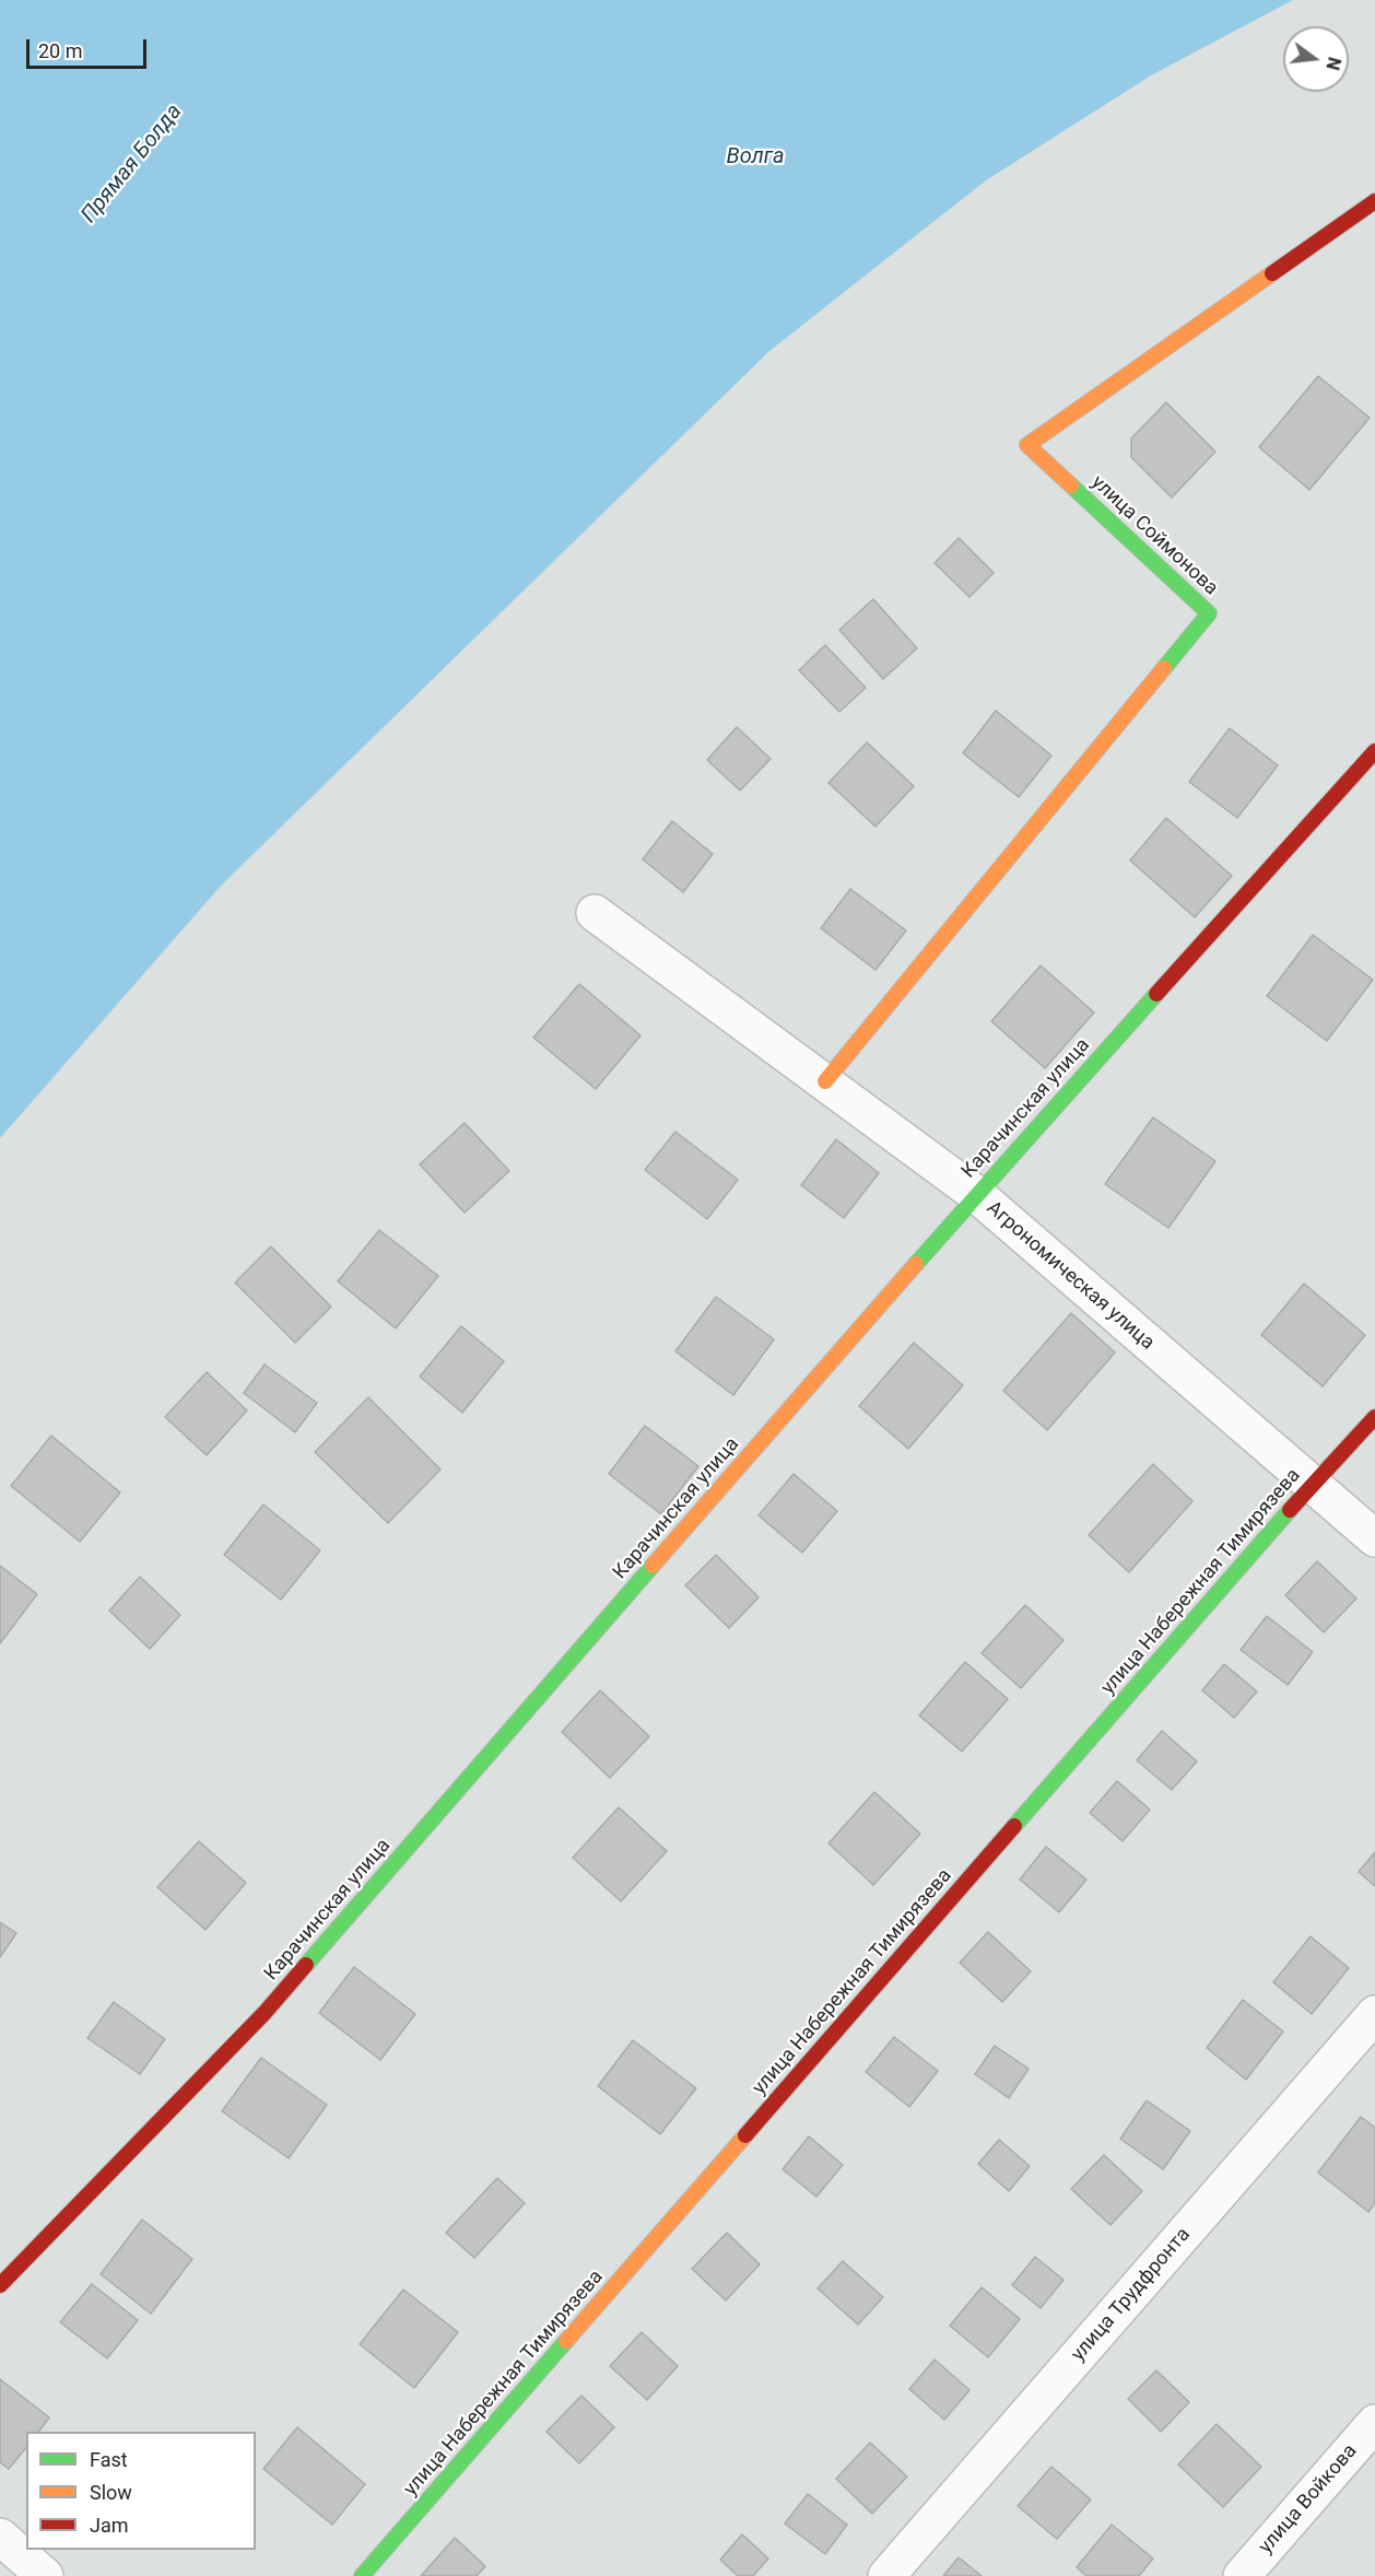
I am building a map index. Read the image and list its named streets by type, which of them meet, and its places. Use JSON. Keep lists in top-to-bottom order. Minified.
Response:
{"streets":{"street":["улица Соймонова","Карачинская улица","Агрономическая улица","улица Набережная Тимирязева","улица Трудфронта","улица Войкова"]},"crossings":[["улица Соймонова","Агрономическая улица"],["Карачинская улица","Агрономическая улица"],["Агрономическая улица","улица Набережная Тимирязева"]],"water":["Волга","Прямая Болда"],"legend":["Fast","Slow","Jam"],"scale_bar":"20 m","north":"right"}
